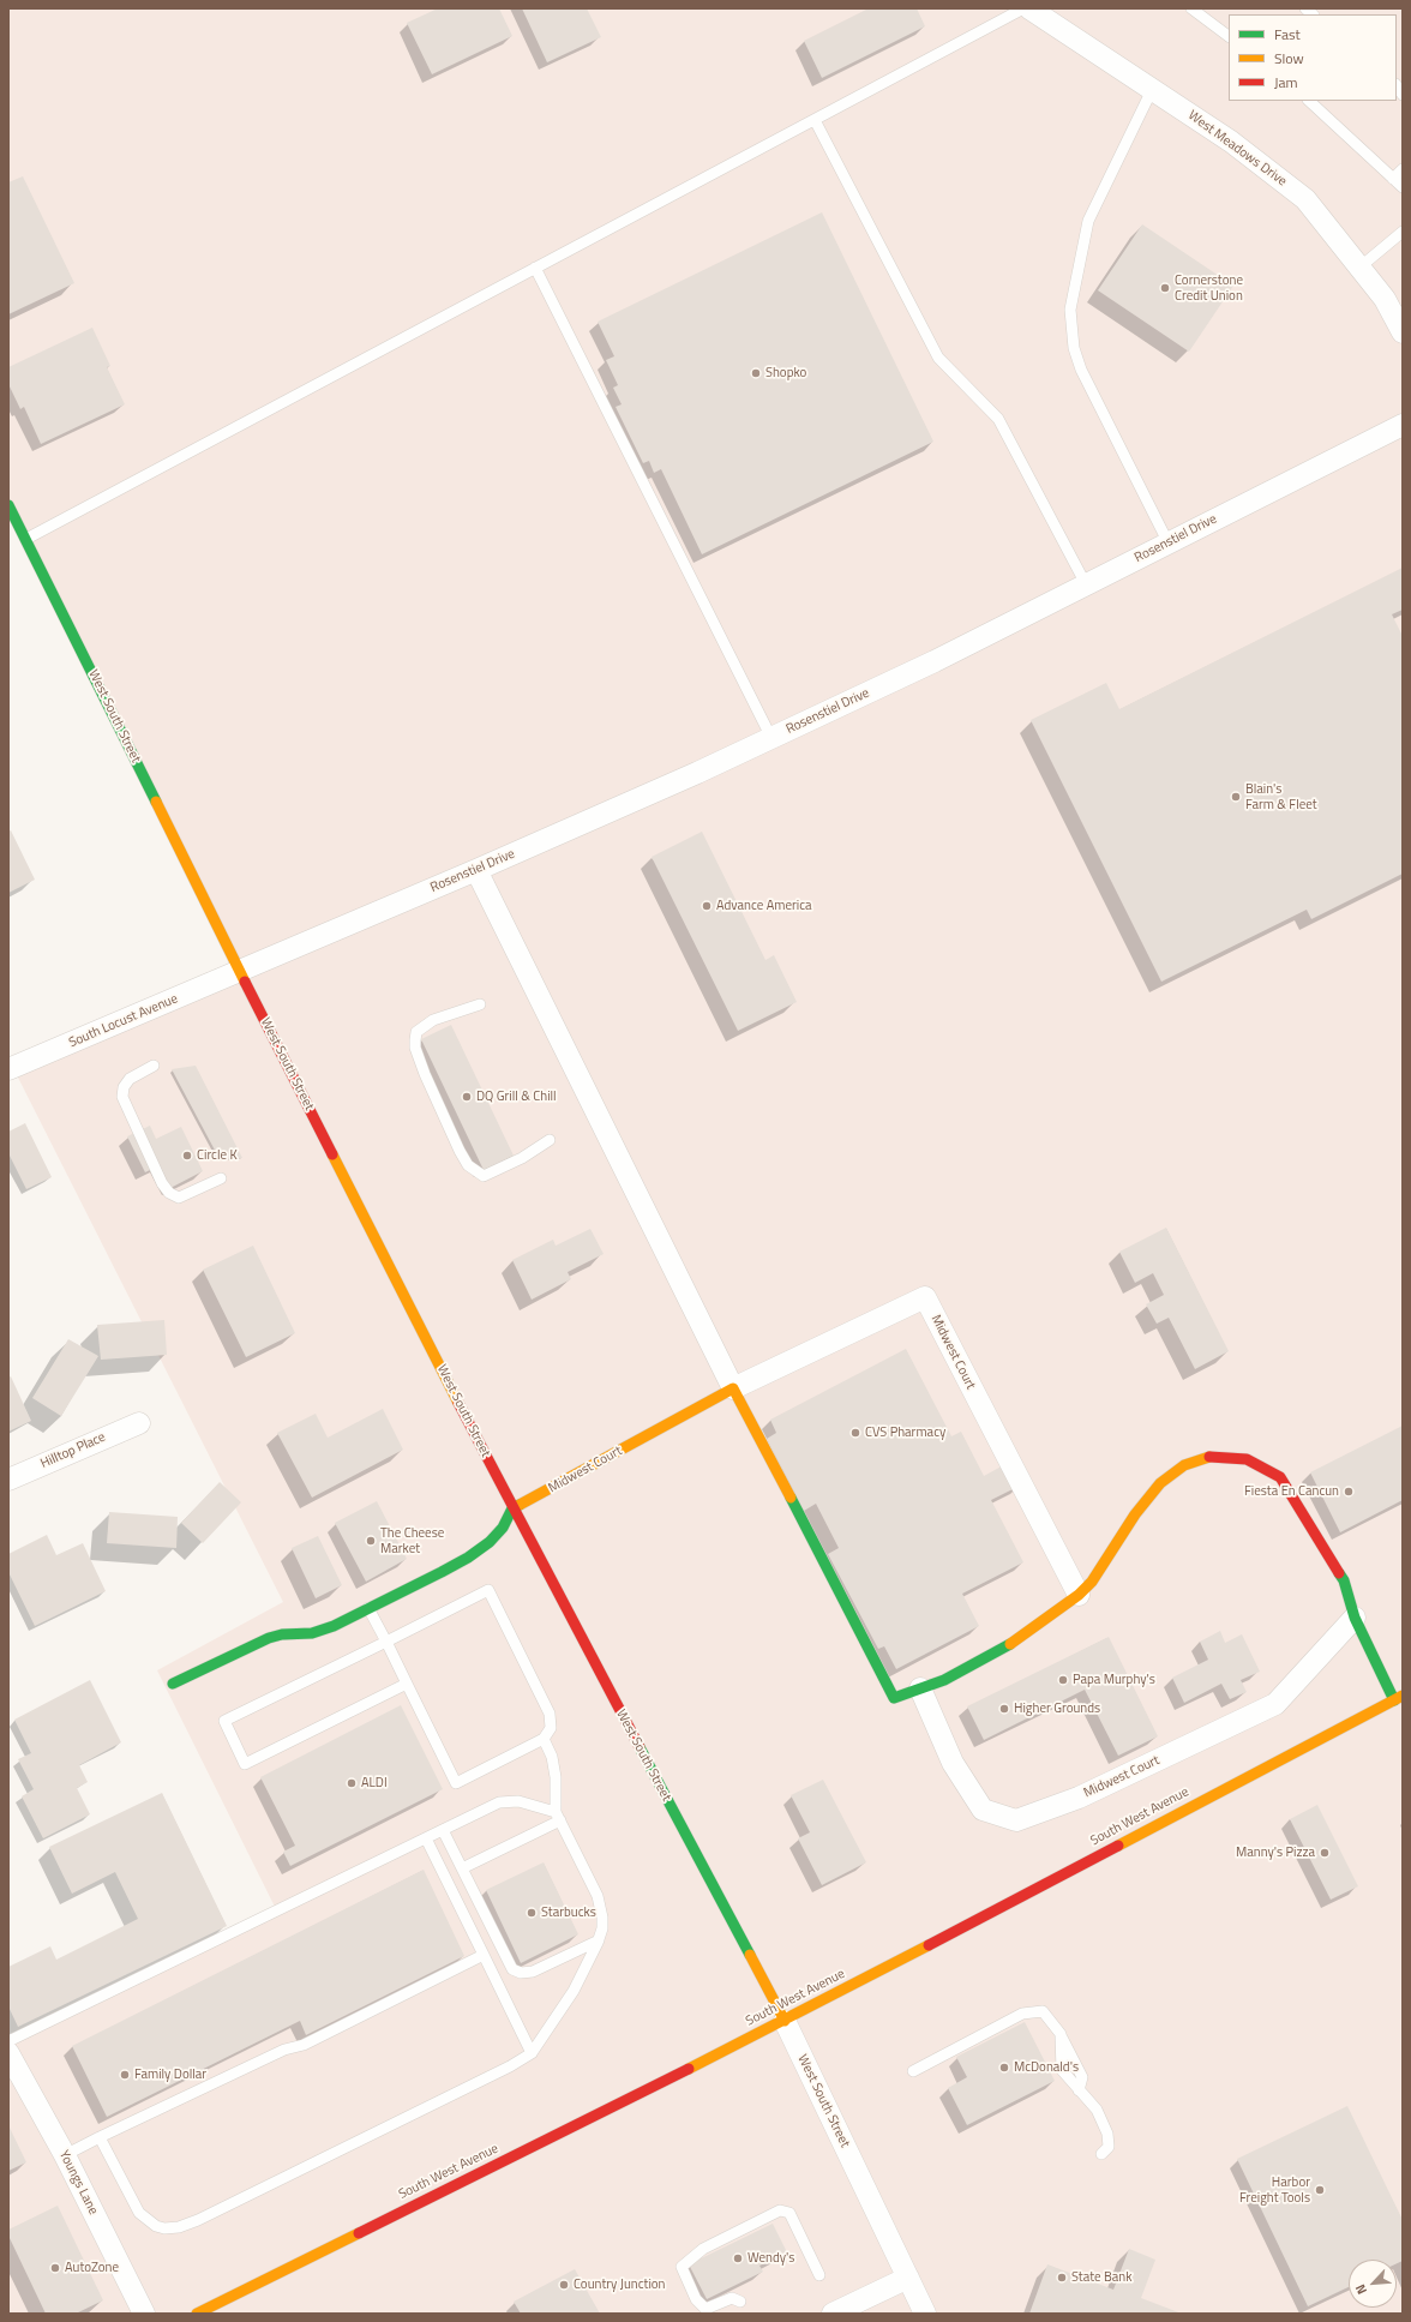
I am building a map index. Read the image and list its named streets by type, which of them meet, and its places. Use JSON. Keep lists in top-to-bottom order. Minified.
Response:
{"streets":{"main road":["West South Street","Midwest Court","South West Avenue"],"street":["West Meadows Drive","Rosenstiel Drive","South Locust Avenue","Hilltop Place","Youngs Lane"]},"crossings":[["Rosenstiel Drive","West South Street"],["Rosenstiel Drive","South Locust Avenue"],["West South Street","South Locust Avenue"],["West South Street","Midwest Court"],["West South Street","South West Avenue"]],"places":["Cornerstone Credit Union","Shopko","Blain's Farm & Fleet","Advance America","DQ Grill & Chill","Circle K","CVS Pharmacy","Fiesta En Cancun","The Cheese Market","Papa Murphy's","Higher Grounds","ALDI","Manny's Pizza","Starbucks","McDonald's","Family Dollar","Harbor Freight Tools","Wendy's","AutoZone","State Bank","Country Junction"],"legend":["Fast","Slow","Jam"],"north":"bottom left"}
